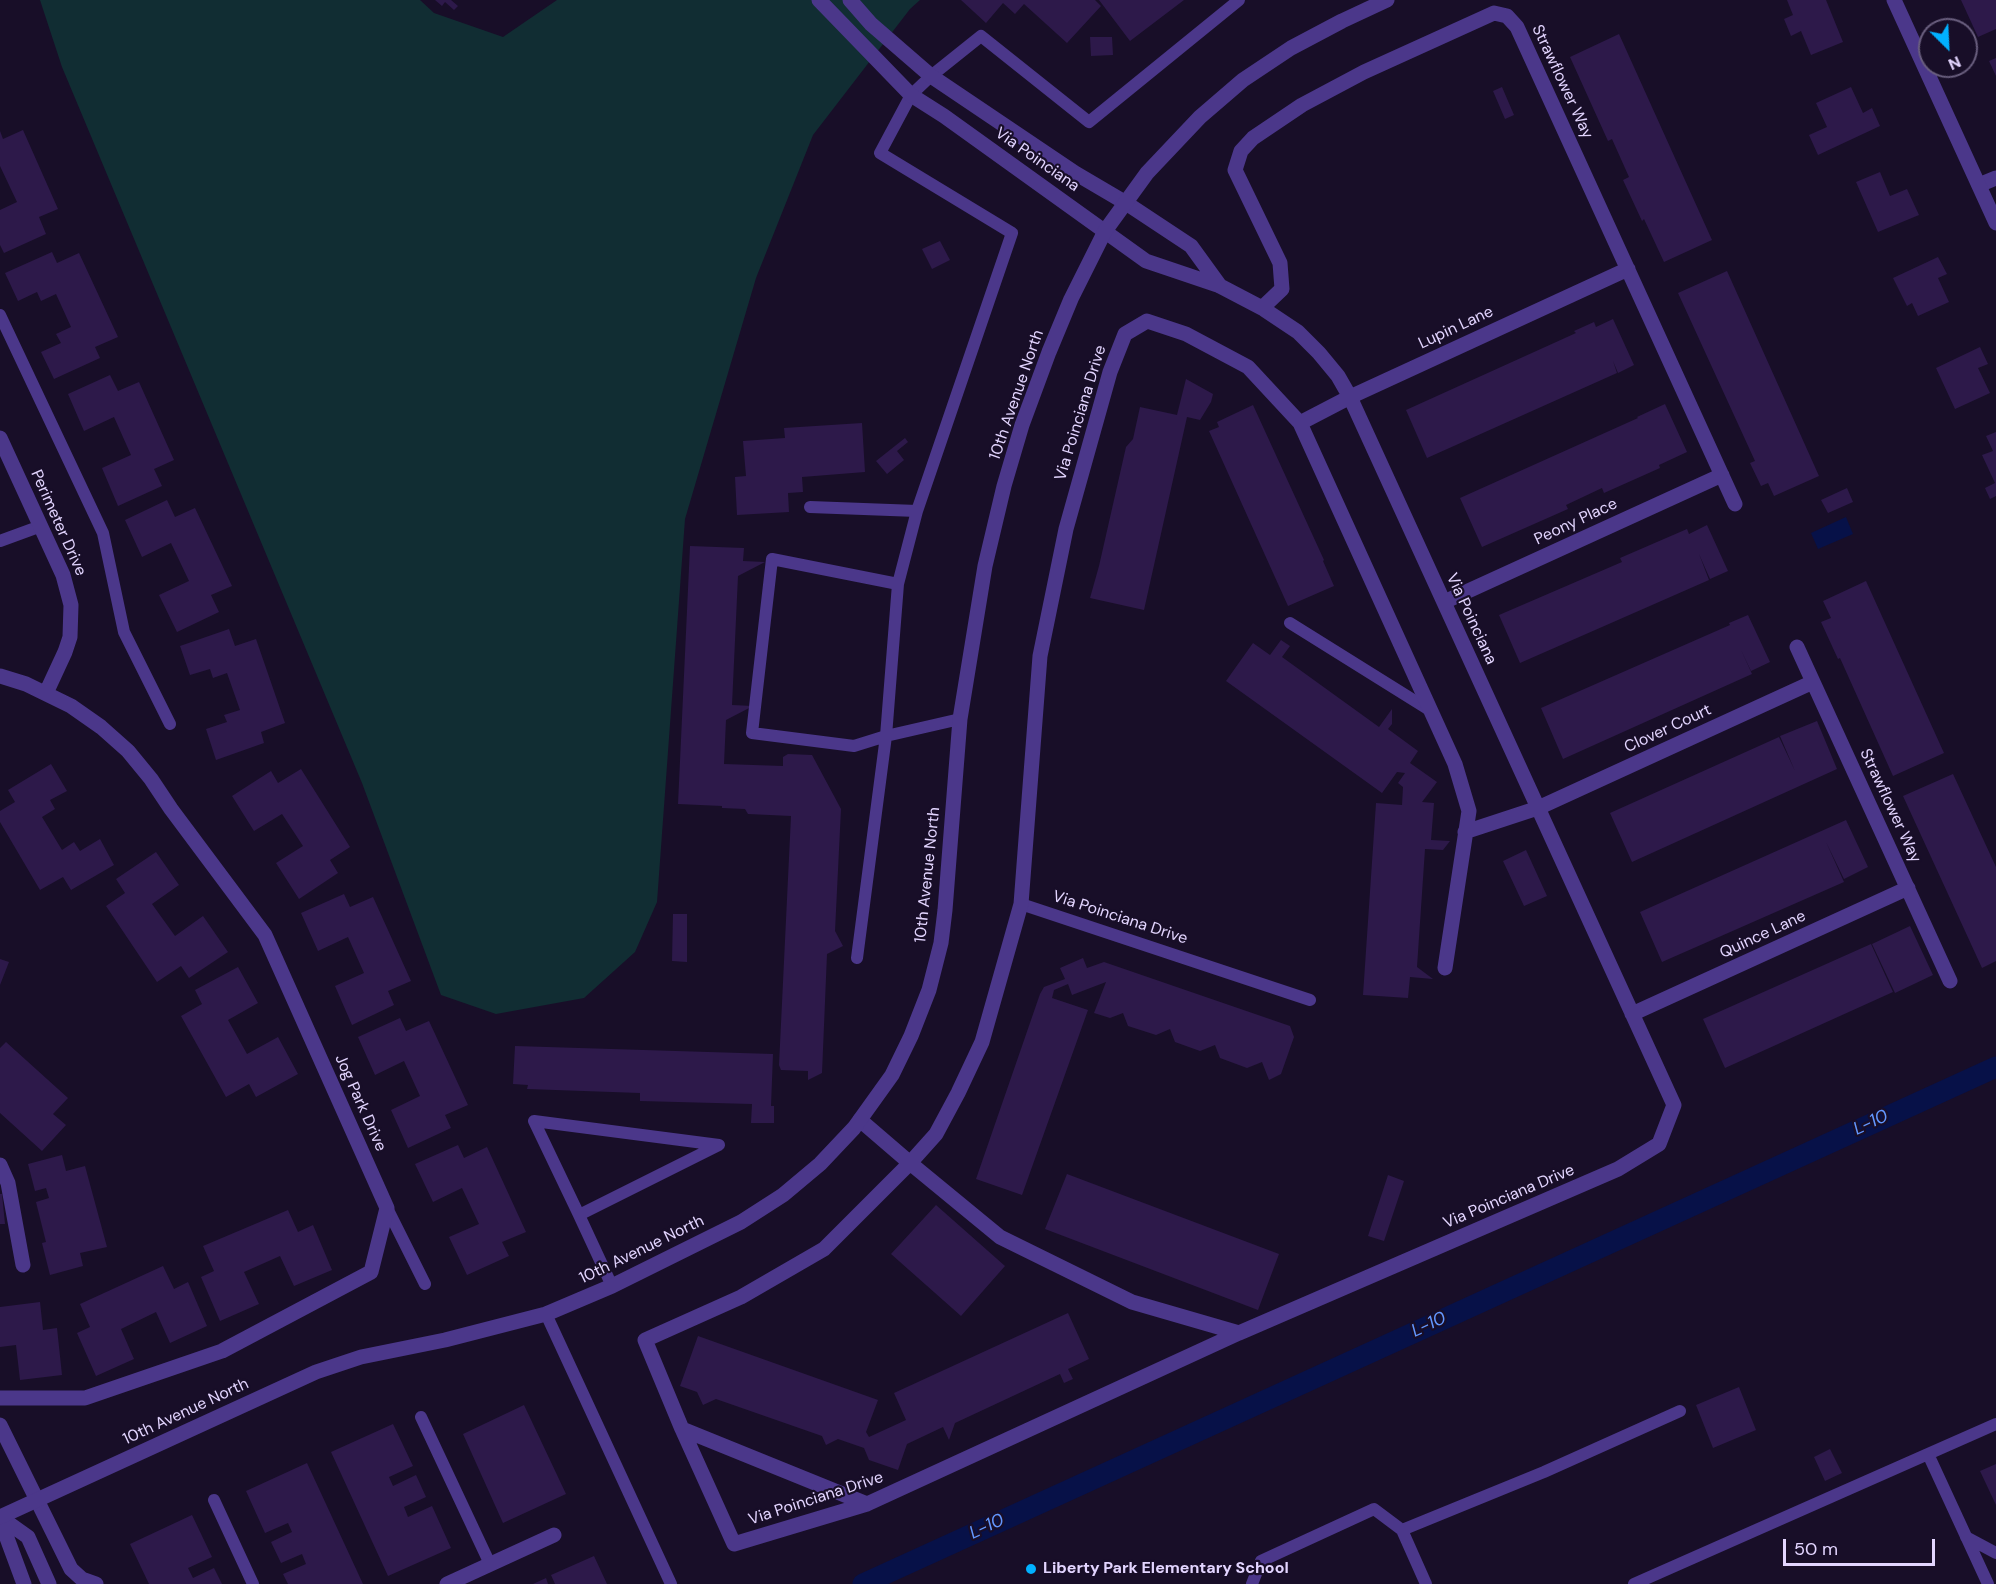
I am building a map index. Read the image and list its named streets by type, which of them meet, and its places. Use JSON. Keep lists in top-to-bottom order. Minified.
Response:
{"streets":{"street":["Strawflower Way","Via Poinciana","Lupin Lane","10th Avenue North","Via Poinciana Drive","Peony Place","Perimeter Drive","Clover Court","Quince Lane","Jog Park Drive"]},"crossings":[["Strawflower Way","Via Poinciana"],["Strawflower Way","Lupin Lane"],["Strawflower Way","Peony Place"],["Strawflower Way","Clover Court"],["Strawflower Way","Quince Lane"],["Via Poinciana","Lupin Lane"],["Via Poinciana","10th Avenue North"],["Via Poinciana","Via Poinciana Drive"],["Via Poinciana","Peony Place"],["Via Poinciana","Clover Court"],["Via Poinciana","Quince Lane"],["Lupin Lane","Via Poinciana Drive"],["Via Poinciana Drive","Quince Lane"],["Perimeter Drive","Jog Park Drive"]],"water":["L-10"],"places":["Liberty Park Elementary School"],"scale_bar":"50 m","north":"bottom right"}
